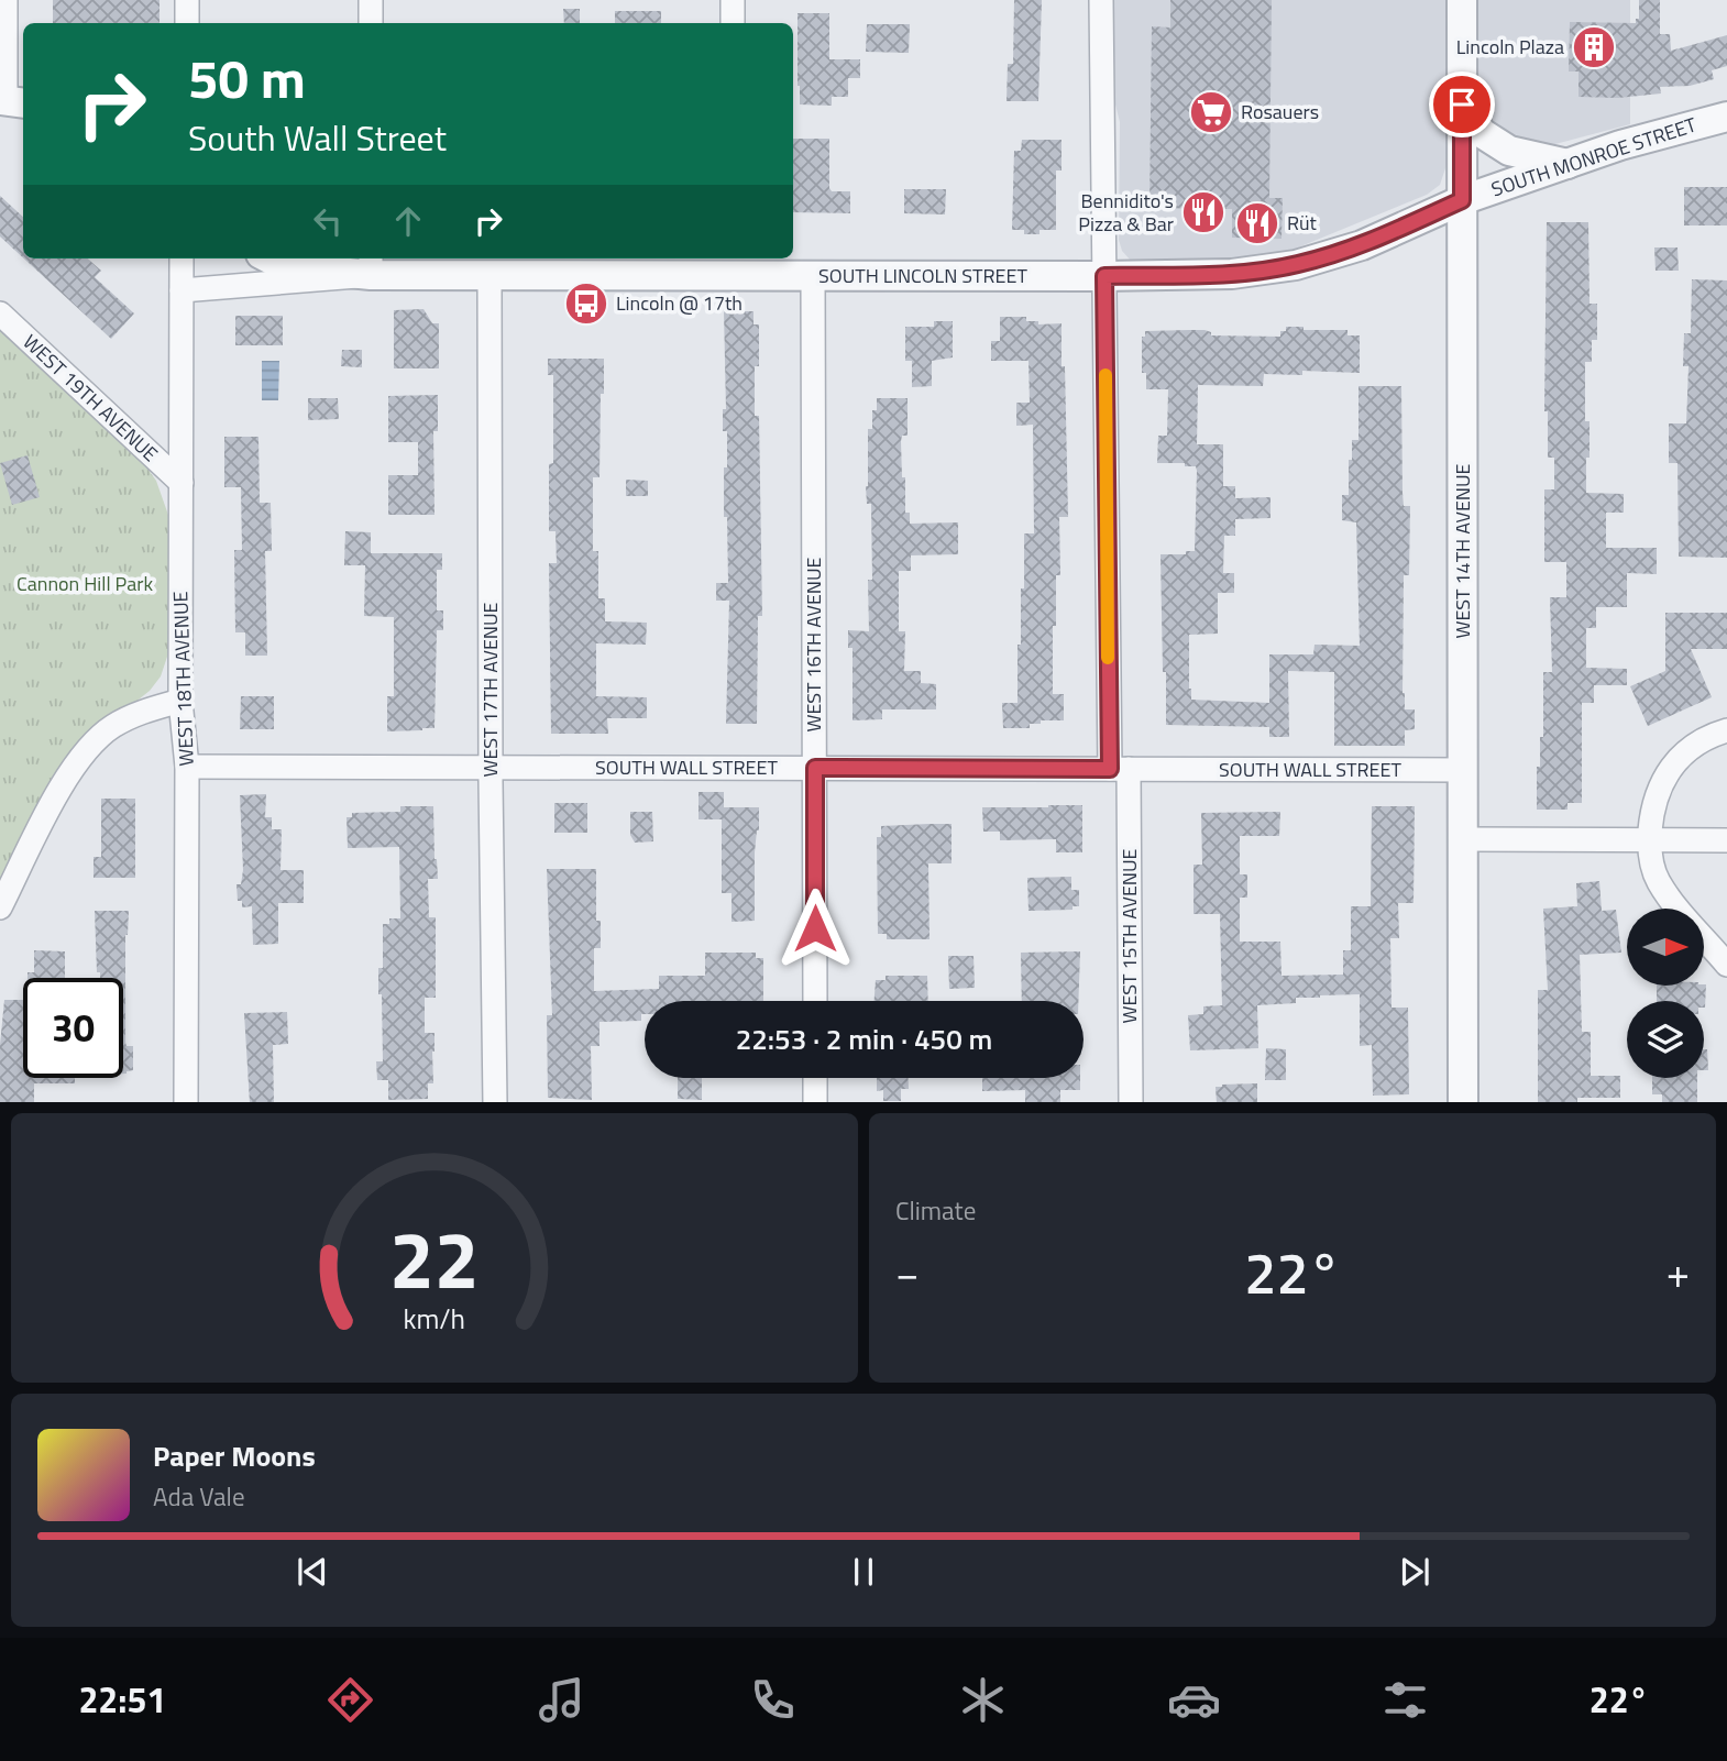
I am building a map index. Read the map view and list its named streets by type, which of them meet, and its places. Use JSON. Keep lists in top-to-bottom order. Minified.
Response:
{"streets":{"street":["SOUTH MONROE STREET","SOUTH LINCOLN STREET","WEST 19TH AVENUE","WEST 14TH AVENUE","WEST 16TH AVENUE","WEST 18TH AVENUE","WEST 17TH AVENUE","SOUTH WALL STREET","WEST 15TH AVENUE"]},"crossings":[["SOUTH MONROE STREET","SOUTH LINCOLN STREET"],["SOUTH MONROE STREET","WEST 14TH AVENUE"],["SOUTH LINCOLN STREET","WEST 14TH AVENUE"],["SOUTH LINCOLN STREET","WEST 16TH AVENUE"],["SOUTH LINCOLN STREET","WEST 18TH AVENUE"],["SOUTH LINCOLN STREET","WEST 17TH AVENUE"],["SOUTH LINCOLN STREET","WEST 15TH AVENUE"],["WEST 19TH AVENUE","WEST 18TH AVENUE"],["WEST 14TH AVENUE","SOUTH WALL STREET"],["WEST 16TH AVENUE","SOUTH WALL STREET"],["WEST 18TH AVENUE","SOUTH WALL STREET"],["WEST 17TH AVENUE","SOUTH WALL STREET"],["SOUTH WALL STREET","WEST 15TH AVENUE"]],"parks":["Cannon Hill Park"],"places":{"building":["Lincoln Plaza"],"supermarket":["Rosauers"],"restaurant":["Bennidito's Pizza & Bar","Rüt"],"bus stop":["Lincoln @ 17th"]},"north":"right","page":{"turn":["50 m","South Wall Street"],"limit":"30","trip":"22:53 · 2 min · 450 m","tile":"Climate","heat":["−","22°","+"],"song":["Paper Moons","Ada Vale"],"tabs":["22:51","22°"],"gauge":["22","km/h"]}}
